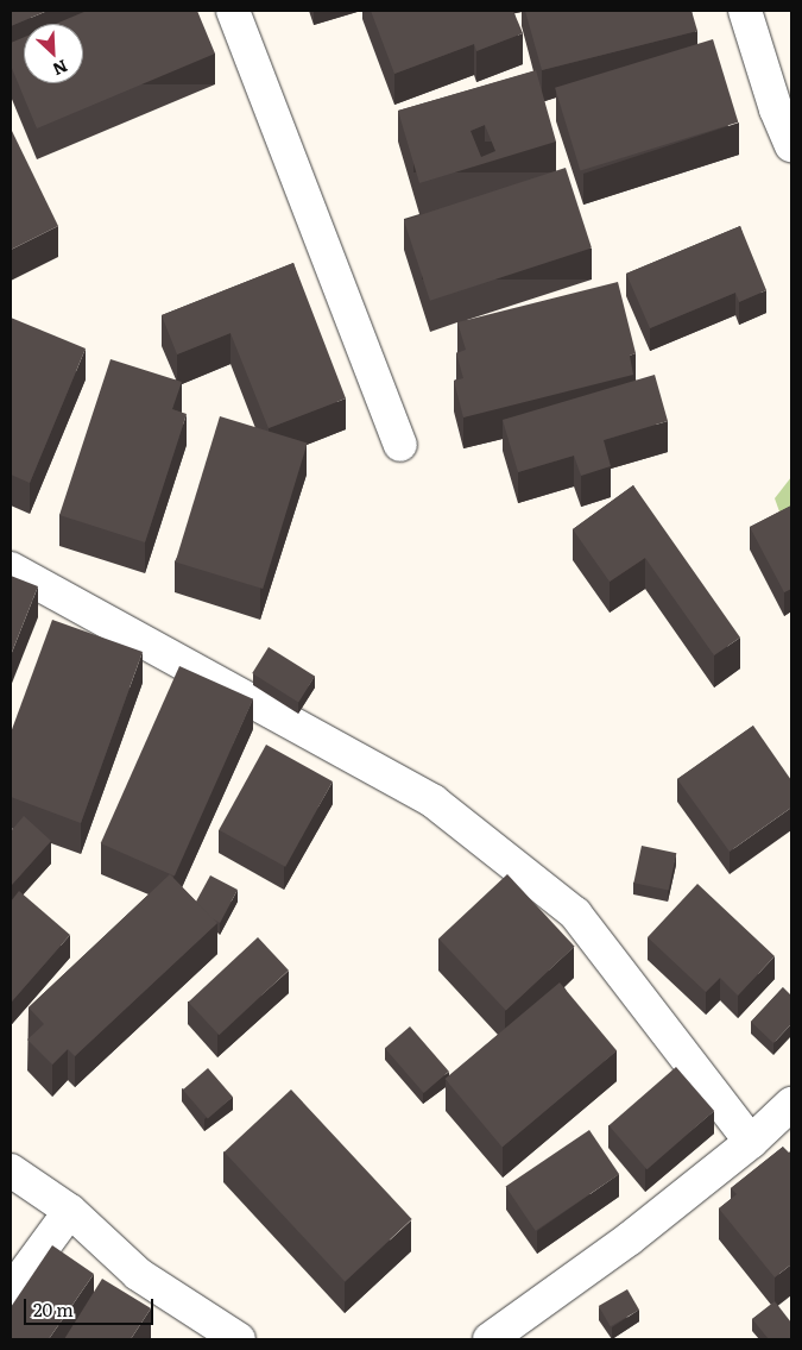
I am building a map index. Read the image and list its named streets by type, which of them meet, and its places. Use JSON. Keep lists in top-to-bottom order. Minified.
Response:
{"scale_bar":"20 m","north":"bottom right"}
